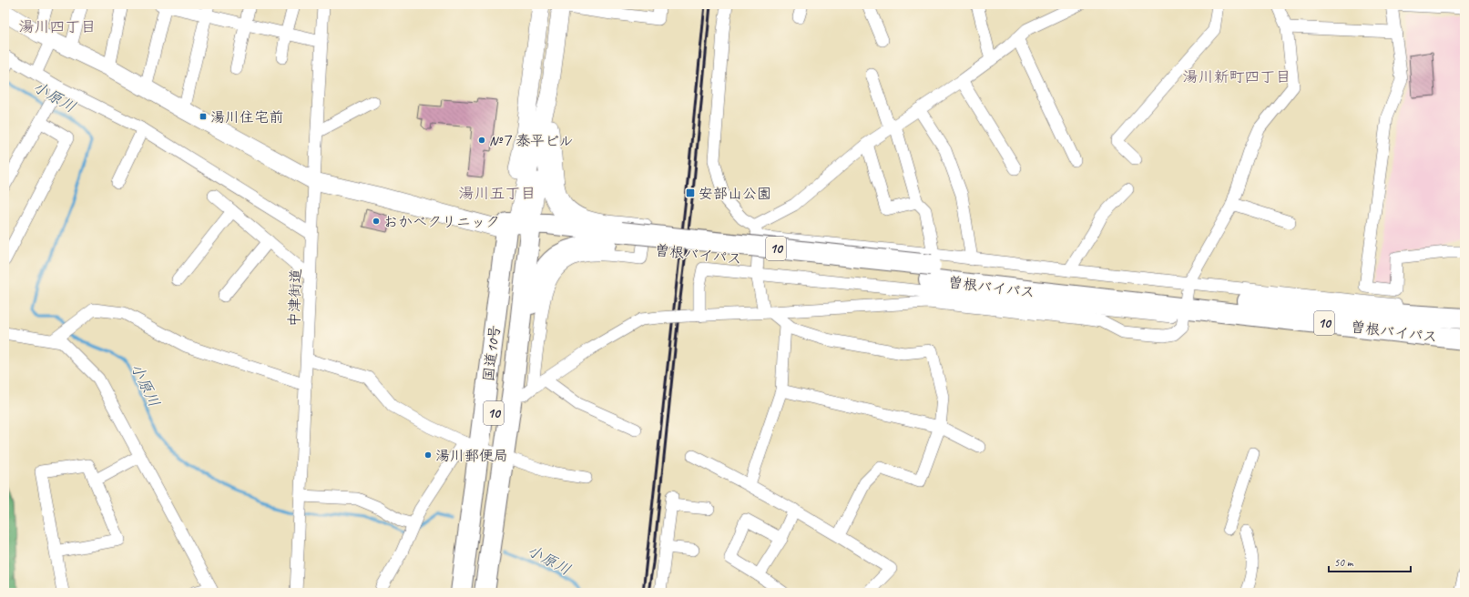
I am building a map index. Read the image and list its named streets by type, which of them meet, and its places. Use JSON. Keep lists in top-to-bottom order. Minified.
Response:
{"streets":{"highway":["10","曽根バイパス","国道10号"],"street":["中津街道"]},"crossings":[["10","曽根バイパス"],["10","国道10号"],["曽根バイパス","国道10号"]],"districts":["湯川四丁目","湯川新町四丁目","湯川五丁目"],"water":["小原川"],"places":{"transit":["湯川住宅前","安部山公園"],"other":["№７泰平ビル","おかべクリニック","湯川郵便局"]},"scale_bar":"50 m"}
